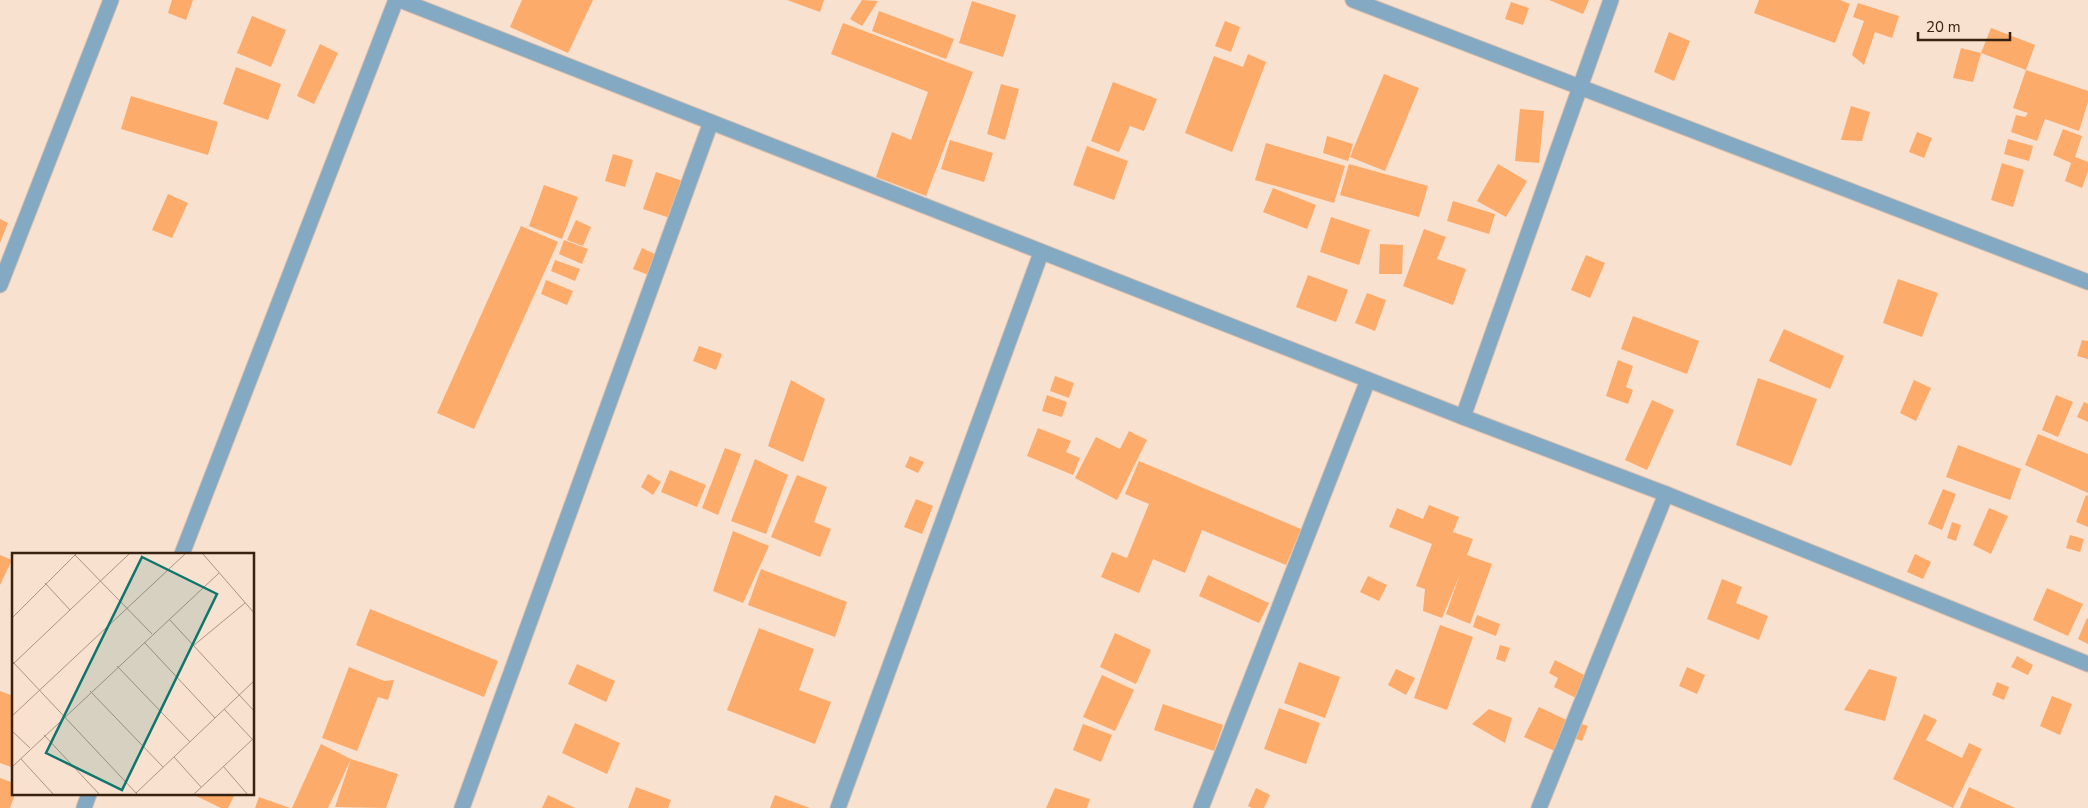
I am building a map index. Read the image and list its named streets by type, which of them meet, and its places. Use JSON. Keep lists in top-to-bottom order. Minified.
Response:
{"scale_bar":"20 m"}
